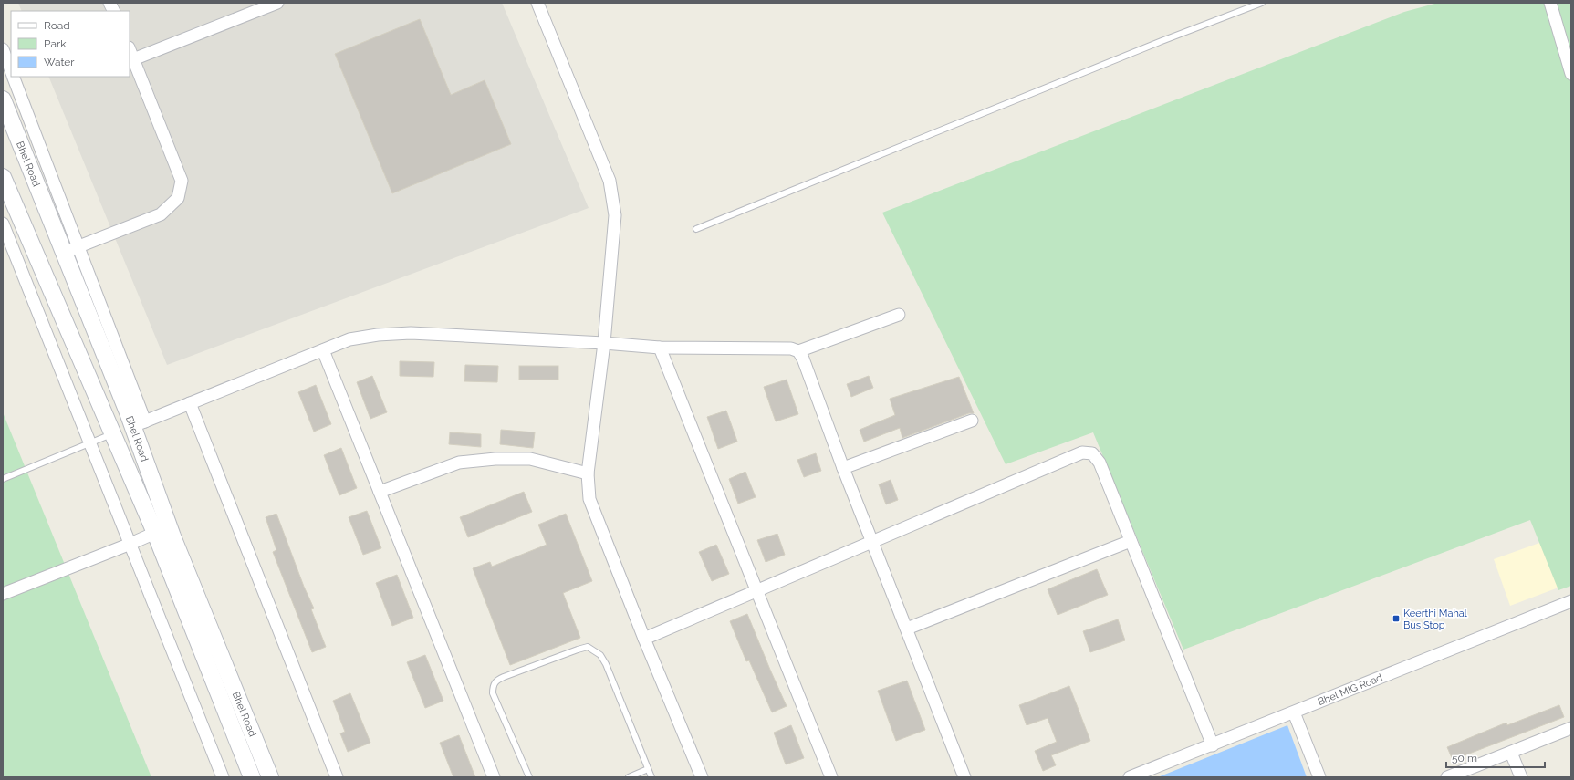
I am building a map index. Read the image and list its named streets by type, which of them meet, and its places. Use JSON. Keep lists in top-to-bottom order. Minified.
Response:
{"streets":{"street":["Bhel Road","Bhel MIG Road"]},"places":{"transit":["Keerthi Mahal Bus Stop"]},"legend":["Road","Park","Water"],"scale_bar":"50 m"}
